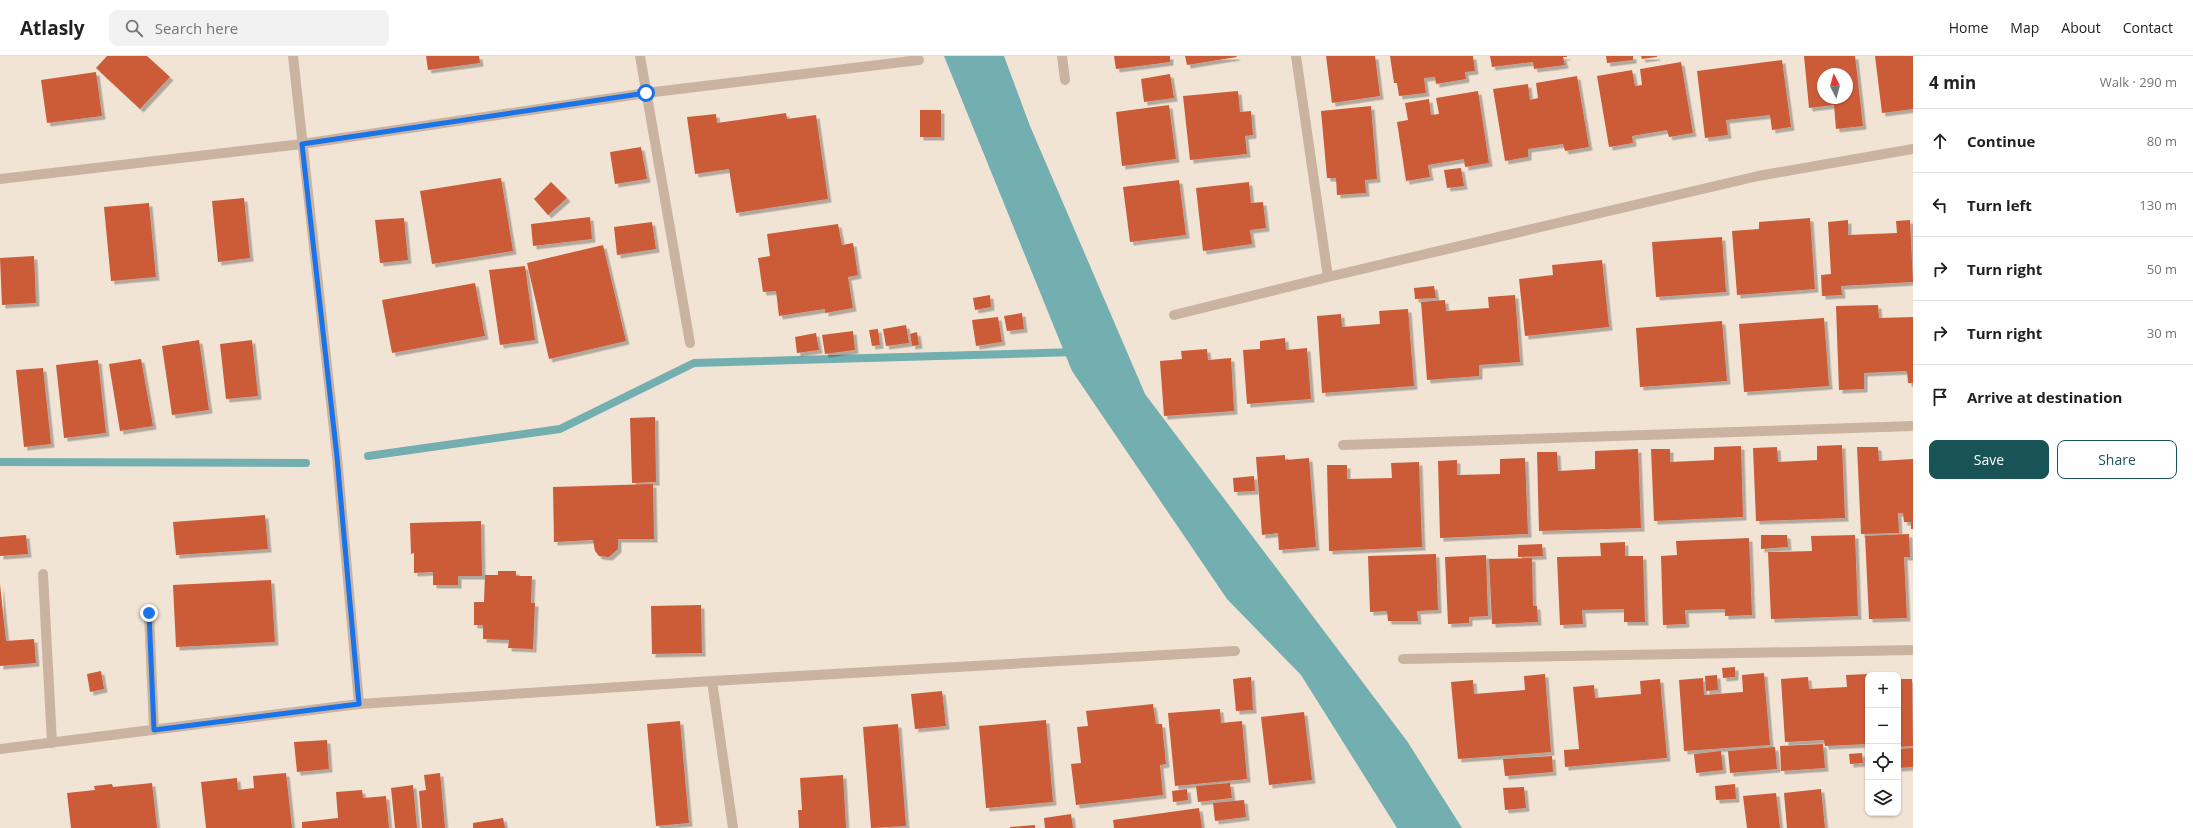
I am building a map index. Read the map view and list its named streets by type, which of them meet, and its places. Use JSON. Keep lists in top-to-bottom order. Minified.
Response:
{"north":"top","page":{"header":"Atlasly","search":"Search here","nav":["Home","Map","About","Contact"],"heading":["4 min","Walk · 290 m"],"list":[["Continue","80 m"],["Turn left","130 m"],["Turn right","50 m"],["Turn right","30 m"],"Arrive at destination"],"buttons":["Save","Share"],"map_buttons":["+","−"]}}
